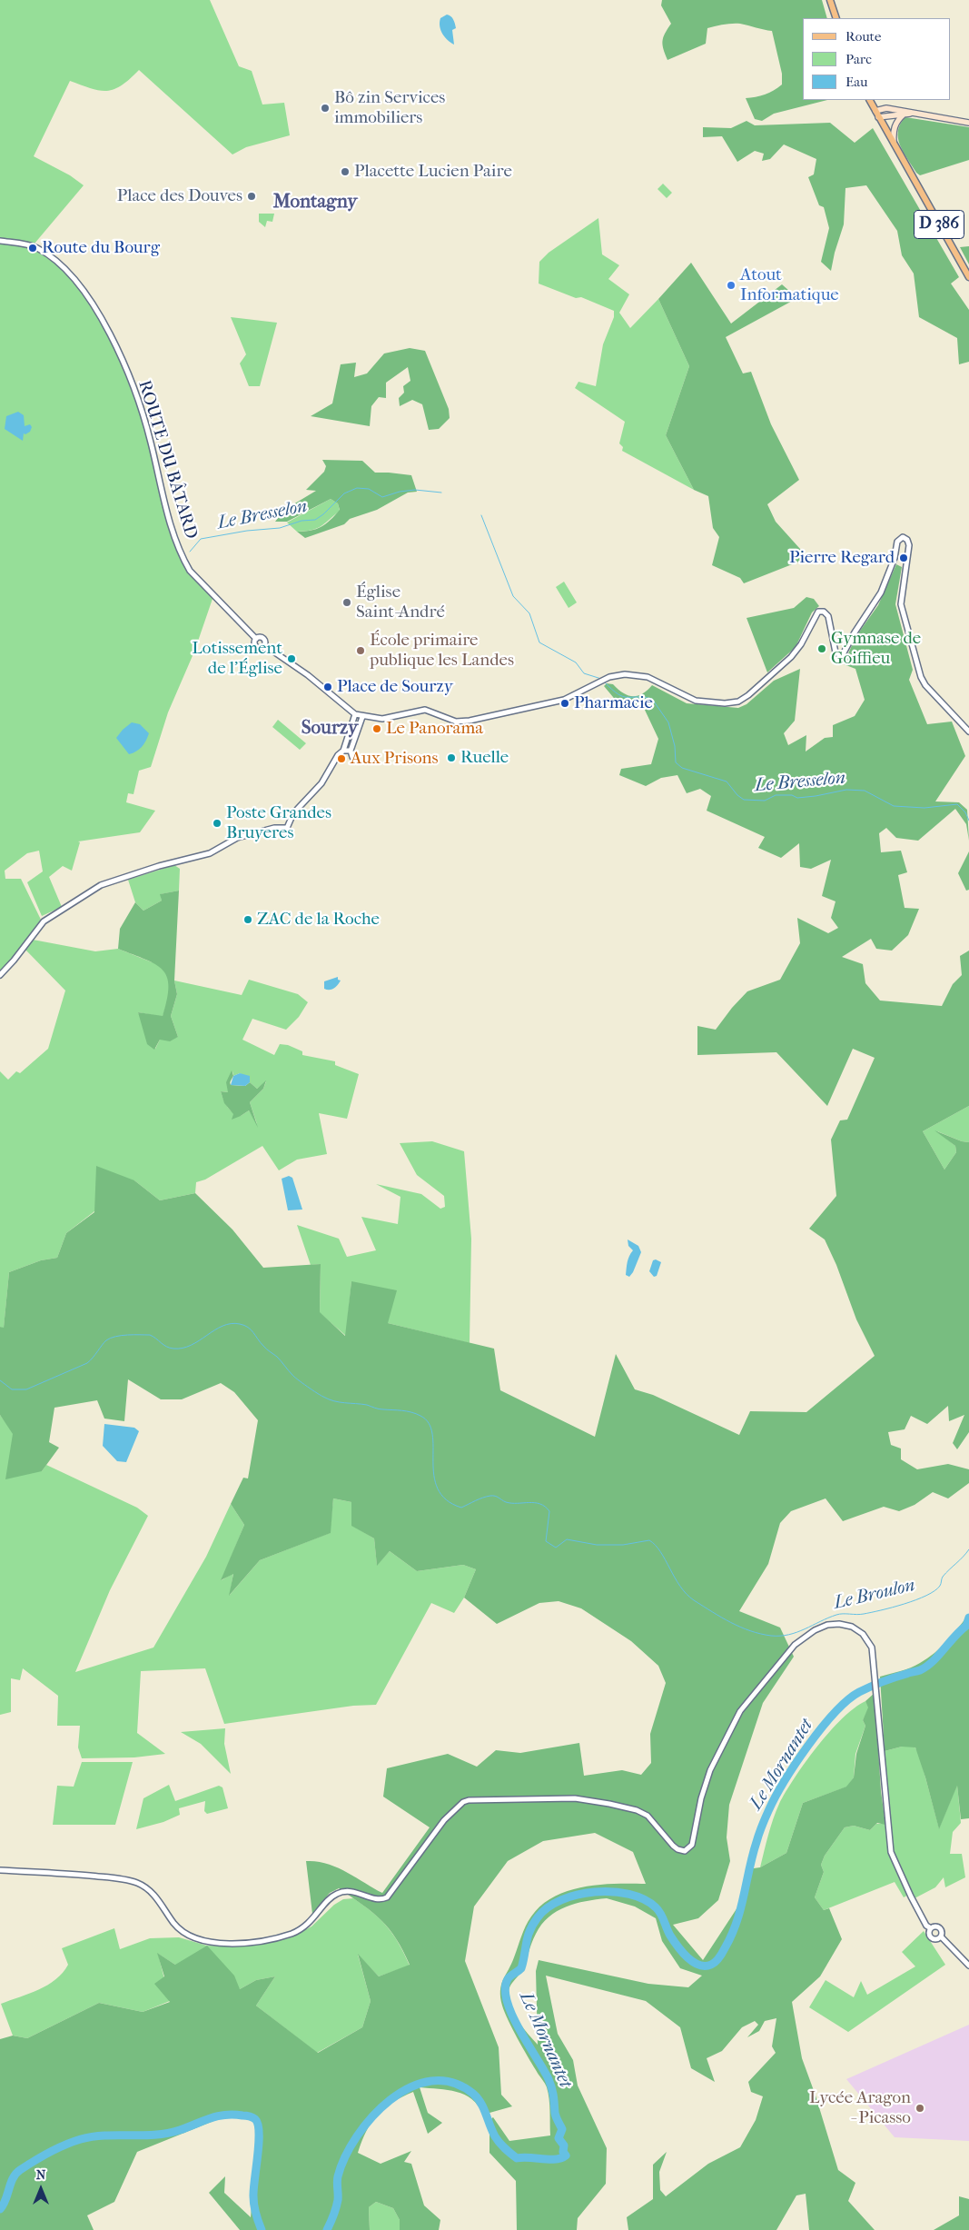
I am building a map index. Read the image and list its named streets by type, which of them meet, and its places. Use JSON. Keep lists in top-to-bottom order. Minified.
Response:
{"streets":{"main road":["D 386"],"street":["ROUTE DU BÂTARD"]},"districts":["Montagny","Sourzy"],"water":["Le Bresselon","Le Broulon","Le Mornantet"],"places":["Bô zin Services immobiliers","Placette Lucien Paire","Place des Douves","Route du Bourg","Atout Informatique","Pierre Regard","Église Saint-André","Gymnase de Goiffieu","École primaire publique les Landes","Lotissement de l'Église","Place de Sourzy","Pharmacie","Le Panorama","Ruelle","Aux Prisons","Poste Grandes Bruyeres","ZAC de la Roche","Lycée Aragon - Picasso"],"legend":["Route","Parc","Eau"],"north":"top"}
